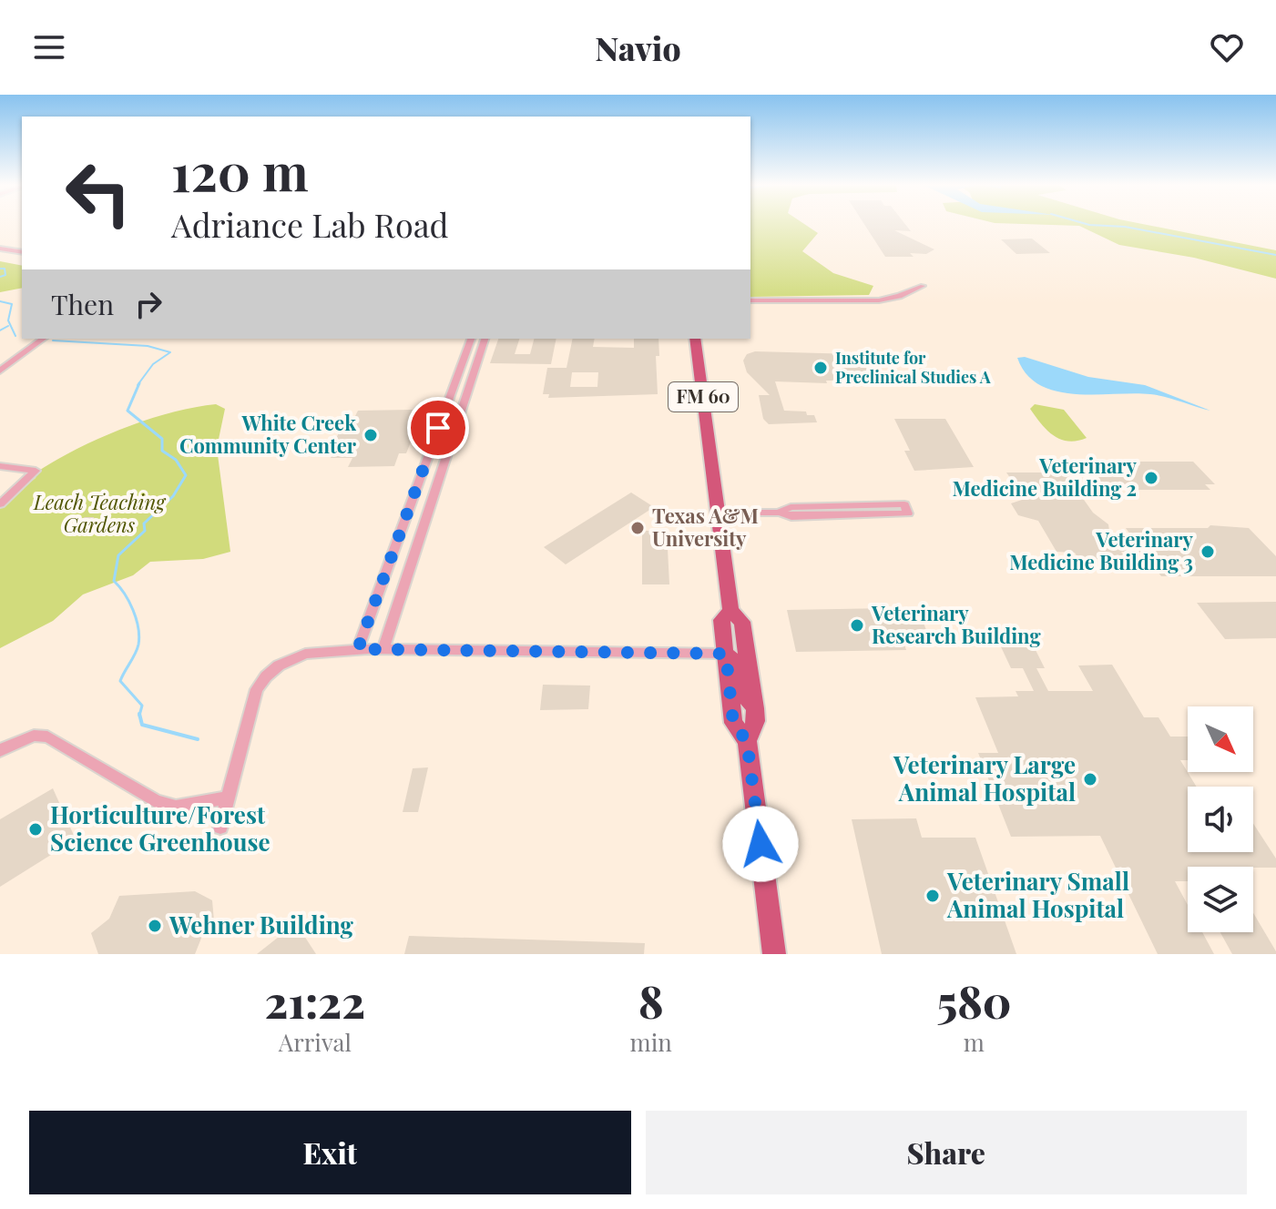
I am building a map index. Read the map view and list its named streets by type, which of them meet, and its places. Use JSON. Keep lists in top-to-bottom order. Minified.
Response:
{"streets":{"main road":["FM 60"]},"parks":["Leach Teaching Gardens"],"places":["Institute for Preclinical Studies A","White Creek Community Center","Veterinary Medicine Building 2","Texas A&M University","Veterinary Medicine Building 3","Veterinary Research Building","Veterinary Large Animal Hospital","Horticulture/Forest Science Greenhouse","Veterinary Small Animal Hospital","Wehner Building"],"north":"bottom right","page":{"header":"Navio","turn":["120 m","Adriance Lab Road"],"then":"Then","eta":["21:22","Arrival","8","min","580","m"],"buttons":["Exit","Share"]}}
